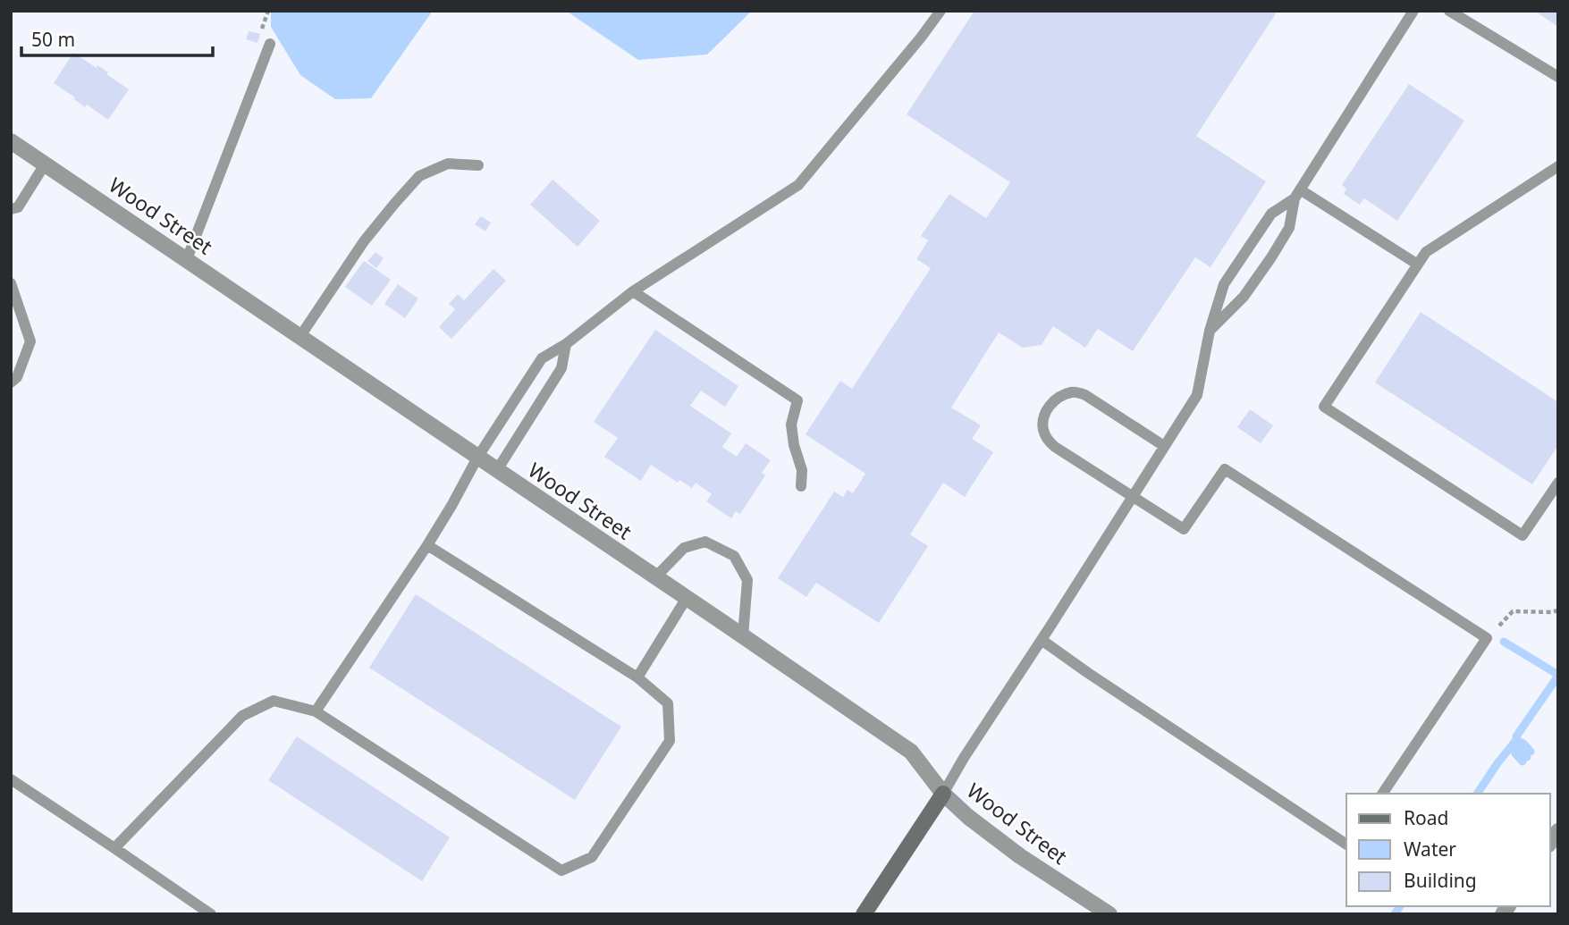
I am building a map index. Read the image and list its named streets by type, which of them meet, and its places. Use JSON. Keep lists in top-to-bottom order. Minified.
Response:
{"streets":{"street":["Wood Street"]},"legend":["Road","Water","Building"],"scale_bar":"50 m"}
